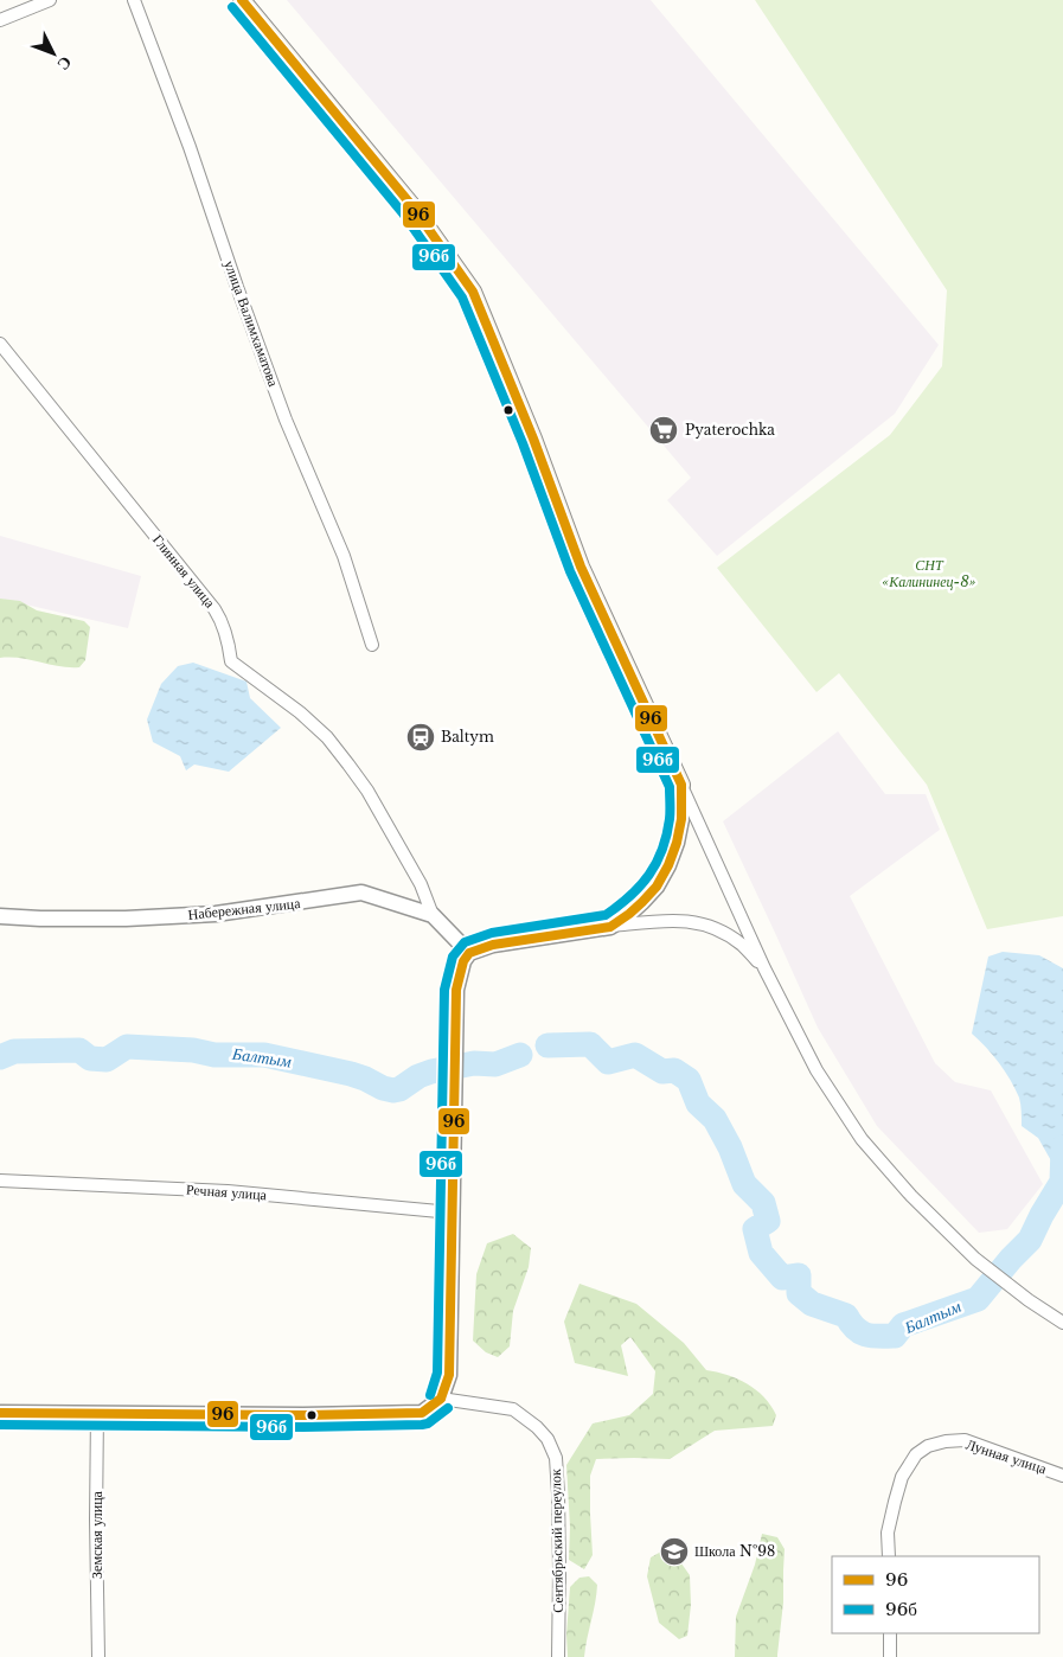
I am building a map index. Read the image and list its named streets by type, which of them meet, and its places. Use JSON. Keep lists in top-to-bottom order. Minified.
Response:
{"streets":{"street":["улица Валимхаматова","Глинная улица","Набережная улица","Речная улица","Лунная улица","Земская улица","Сентябрьский переулок"]},"crossings":[["Глинная улица","Набережная улица"]],"water":["Балтым"],"parks":["СНТ «Калининец-8»"],"places":{"supermarket":["Pyaterochka"],"station":["Baltym"],"school or university":["Школа №98"]},"lines":["transit line 96","transit line 96б"],"legend":["96","96б"],"north":"bottom right"}
